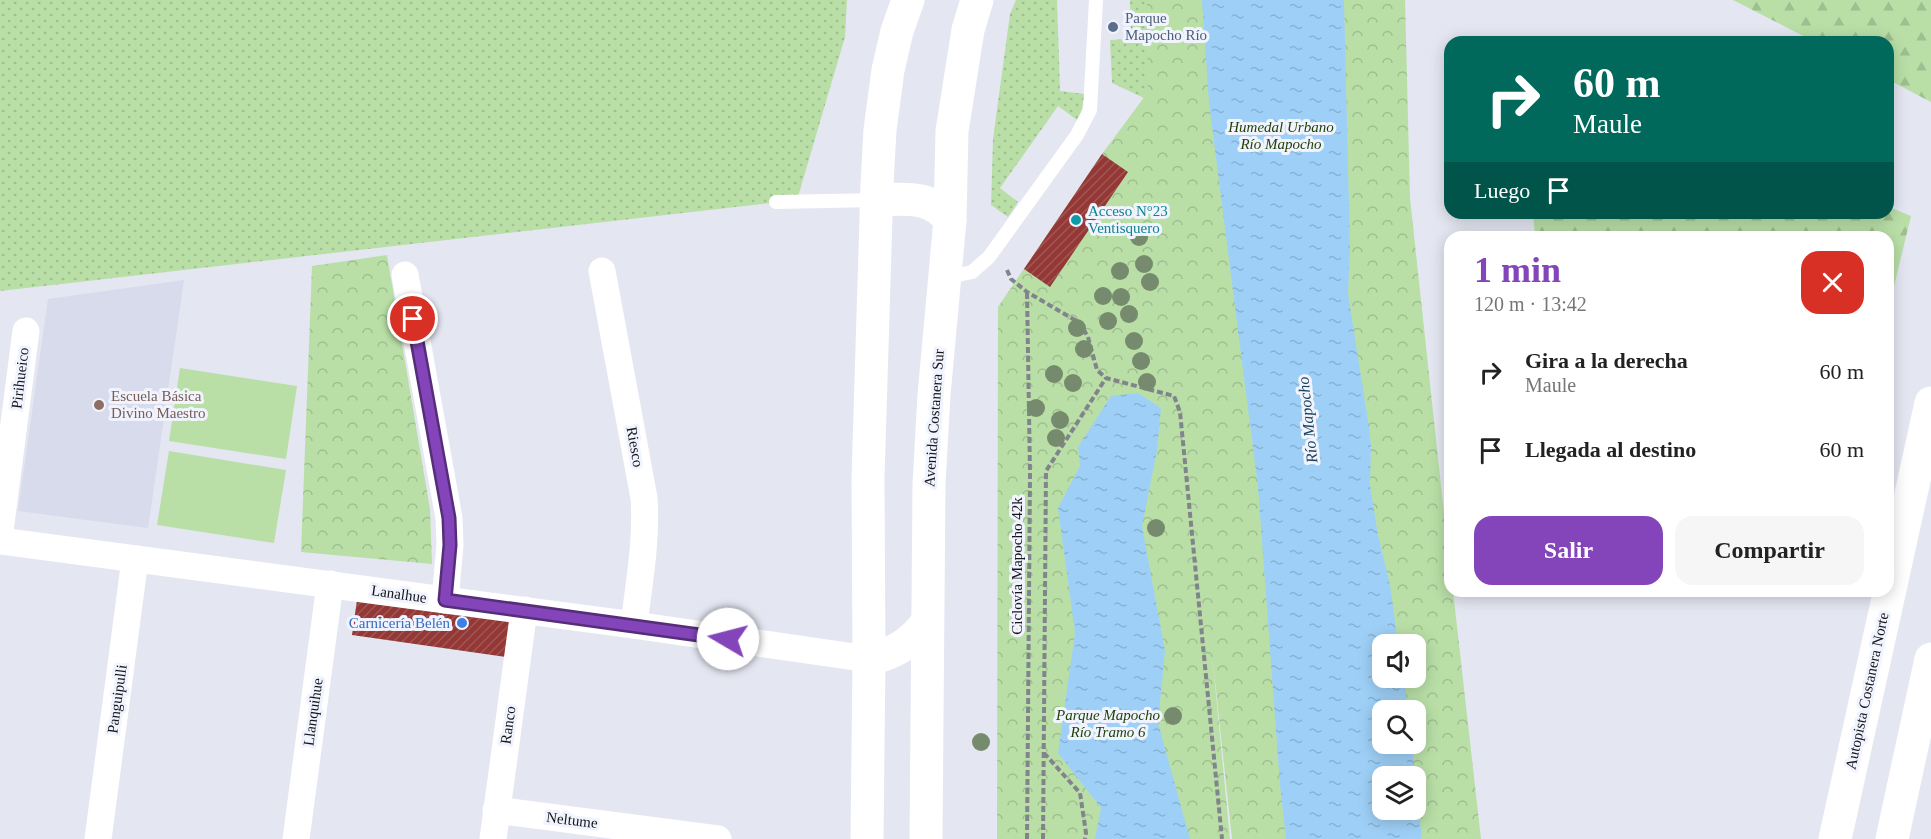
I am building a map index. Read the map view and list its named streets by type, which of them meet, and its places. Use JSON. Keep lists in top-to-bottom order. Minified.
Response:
{"streets":{"main road":["Avenida Costanera Sur","Autopista Costanera Norte"],"street":["Pirihueico","Riesco","Lanalhue","Panguipulli","Llanquihue","Ranco","Neltume"],"path":["Ciclovía Mapocho 42k"]},"crossings":[["Riesco","Lanalhue"],["Lanalhue","Panguipulli"],["Lanalhue","Llanquihue"],["Lanalhue","Ranco"],["Ranco","Neltume"]],"water":["Río Mapocho"],"parks":["Humedal Urbano Río Mapocho","Parque Mapocho Río Tramo 6"],"places":["Parque Mapocho Río","Acceso N°23 Ventisquero","Escuela Básica Divino Maestro","Carnicería Belén"],"page":{"turn":["60 m","Maule"],"then":"Luego","heading":["1 min","120 m · 13:42"],"list":[{"name":"Gira a la derecha","note":"Maule","value":"60 m"},{"name":"Llegada al destino","value":"60 m"}],"buttons":["Salir","Compartir"]}}
